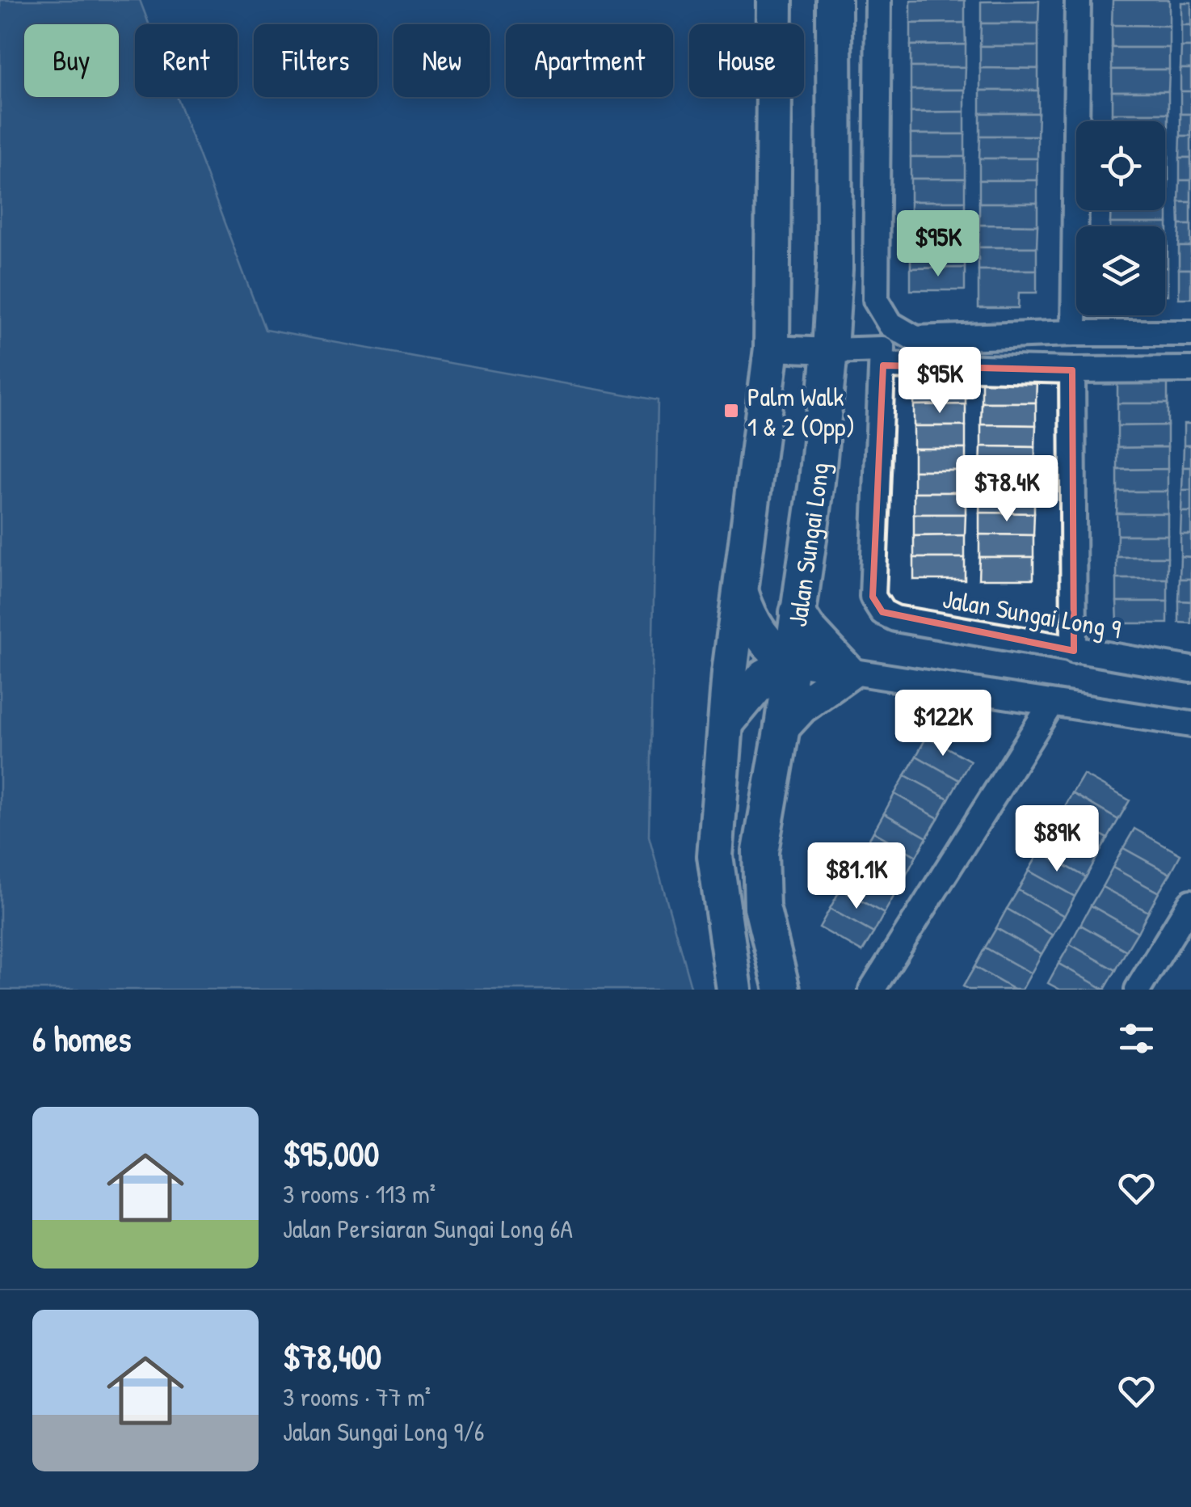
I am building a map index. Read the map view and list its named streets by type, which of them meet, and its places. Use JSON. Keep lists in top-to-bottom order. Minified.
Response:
{"streets":{"street":["Jalan Sungai Long","Jalan Sungai Long 9"]},"places":{"transit":["Palm Walk 1 & 2 (Opp)"]},"page":{"chip":["Buy","Rent","Filters","New","Apartment","House"],"price":["$95K","$95K","$78.4K","$122K","$89K","$81.1K"],"heading":"6 homes","list":[{"name":"$95,000","note":"3 rooms · 113 m² · Jalan Persiaran Sungai Long 6A"},{"name":"$78,400","note":"3 rooms · 77 m² · Jalan Sungai Long 9/6"}]}}
